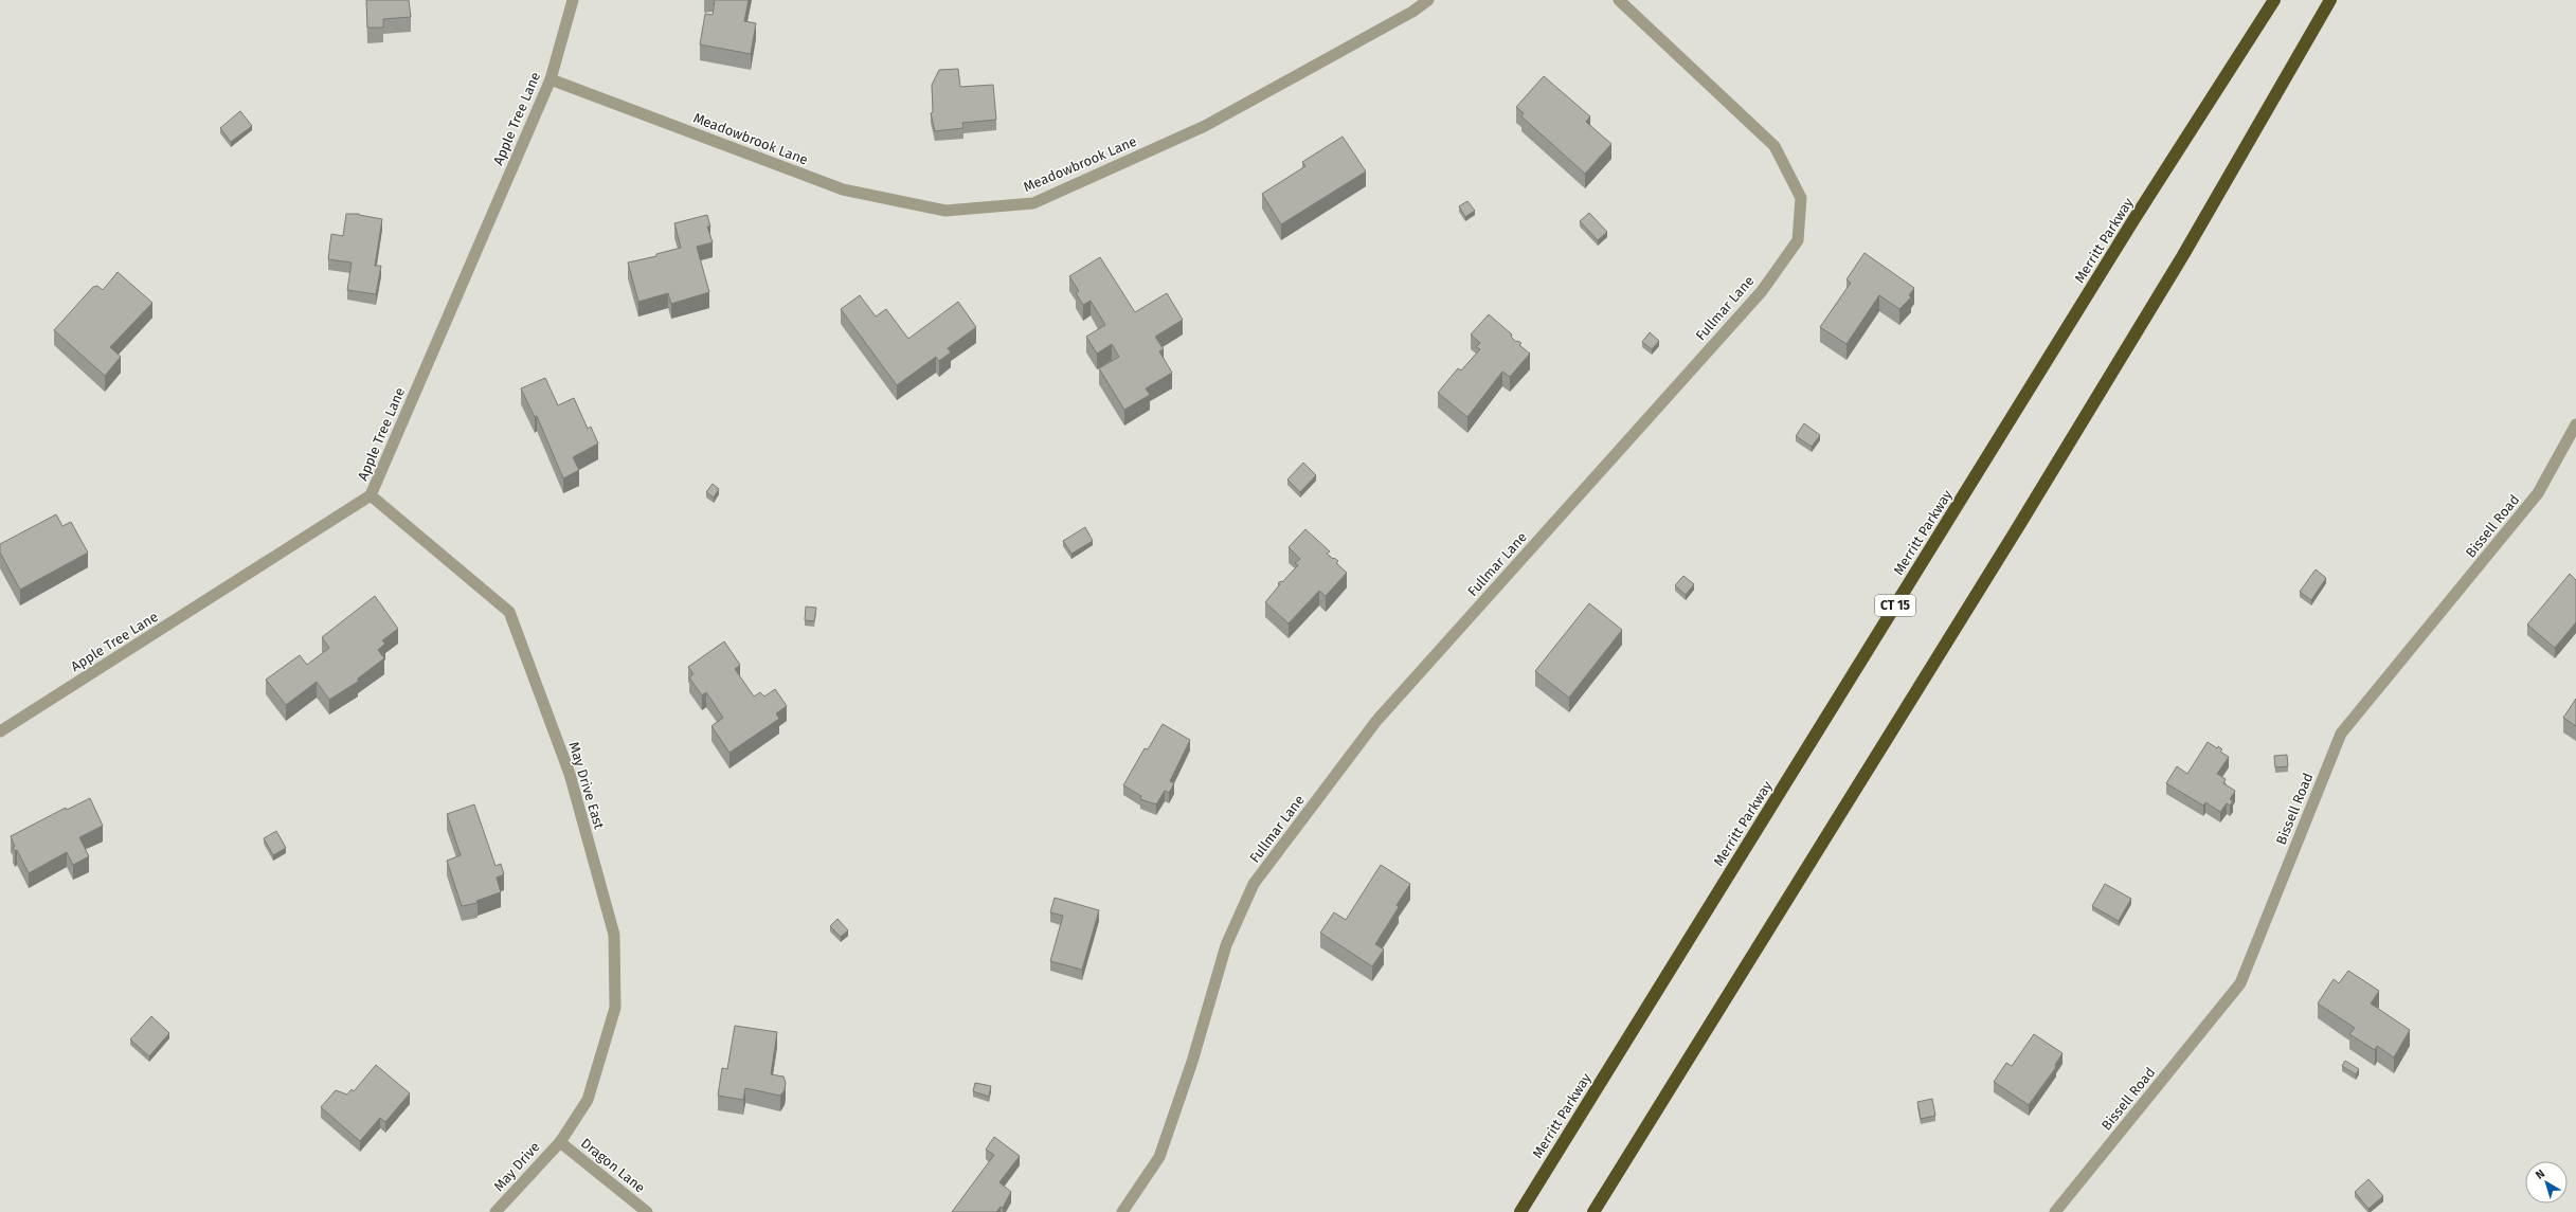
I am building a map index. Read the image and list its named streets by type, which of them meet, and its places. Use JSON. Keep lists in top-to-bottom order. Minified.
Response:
{"streets":{"highway":["Merritt Parkway","CT 15"],"street":["Apple Tree Lane","Meadowbrook Lane","Fullmar Lane","Bissell Road","May Drive East","Dragon Lane","May Drive"]},"crossings":[["Apple Tree Lane","Meadowbrook Lane"],["Apple Tree Lane","May Drive East"],["May Drive East","Dragon Lane"],["May Drive East","May Drive"],["Dragon Lane","May Drive"]],"north":"top left"}
